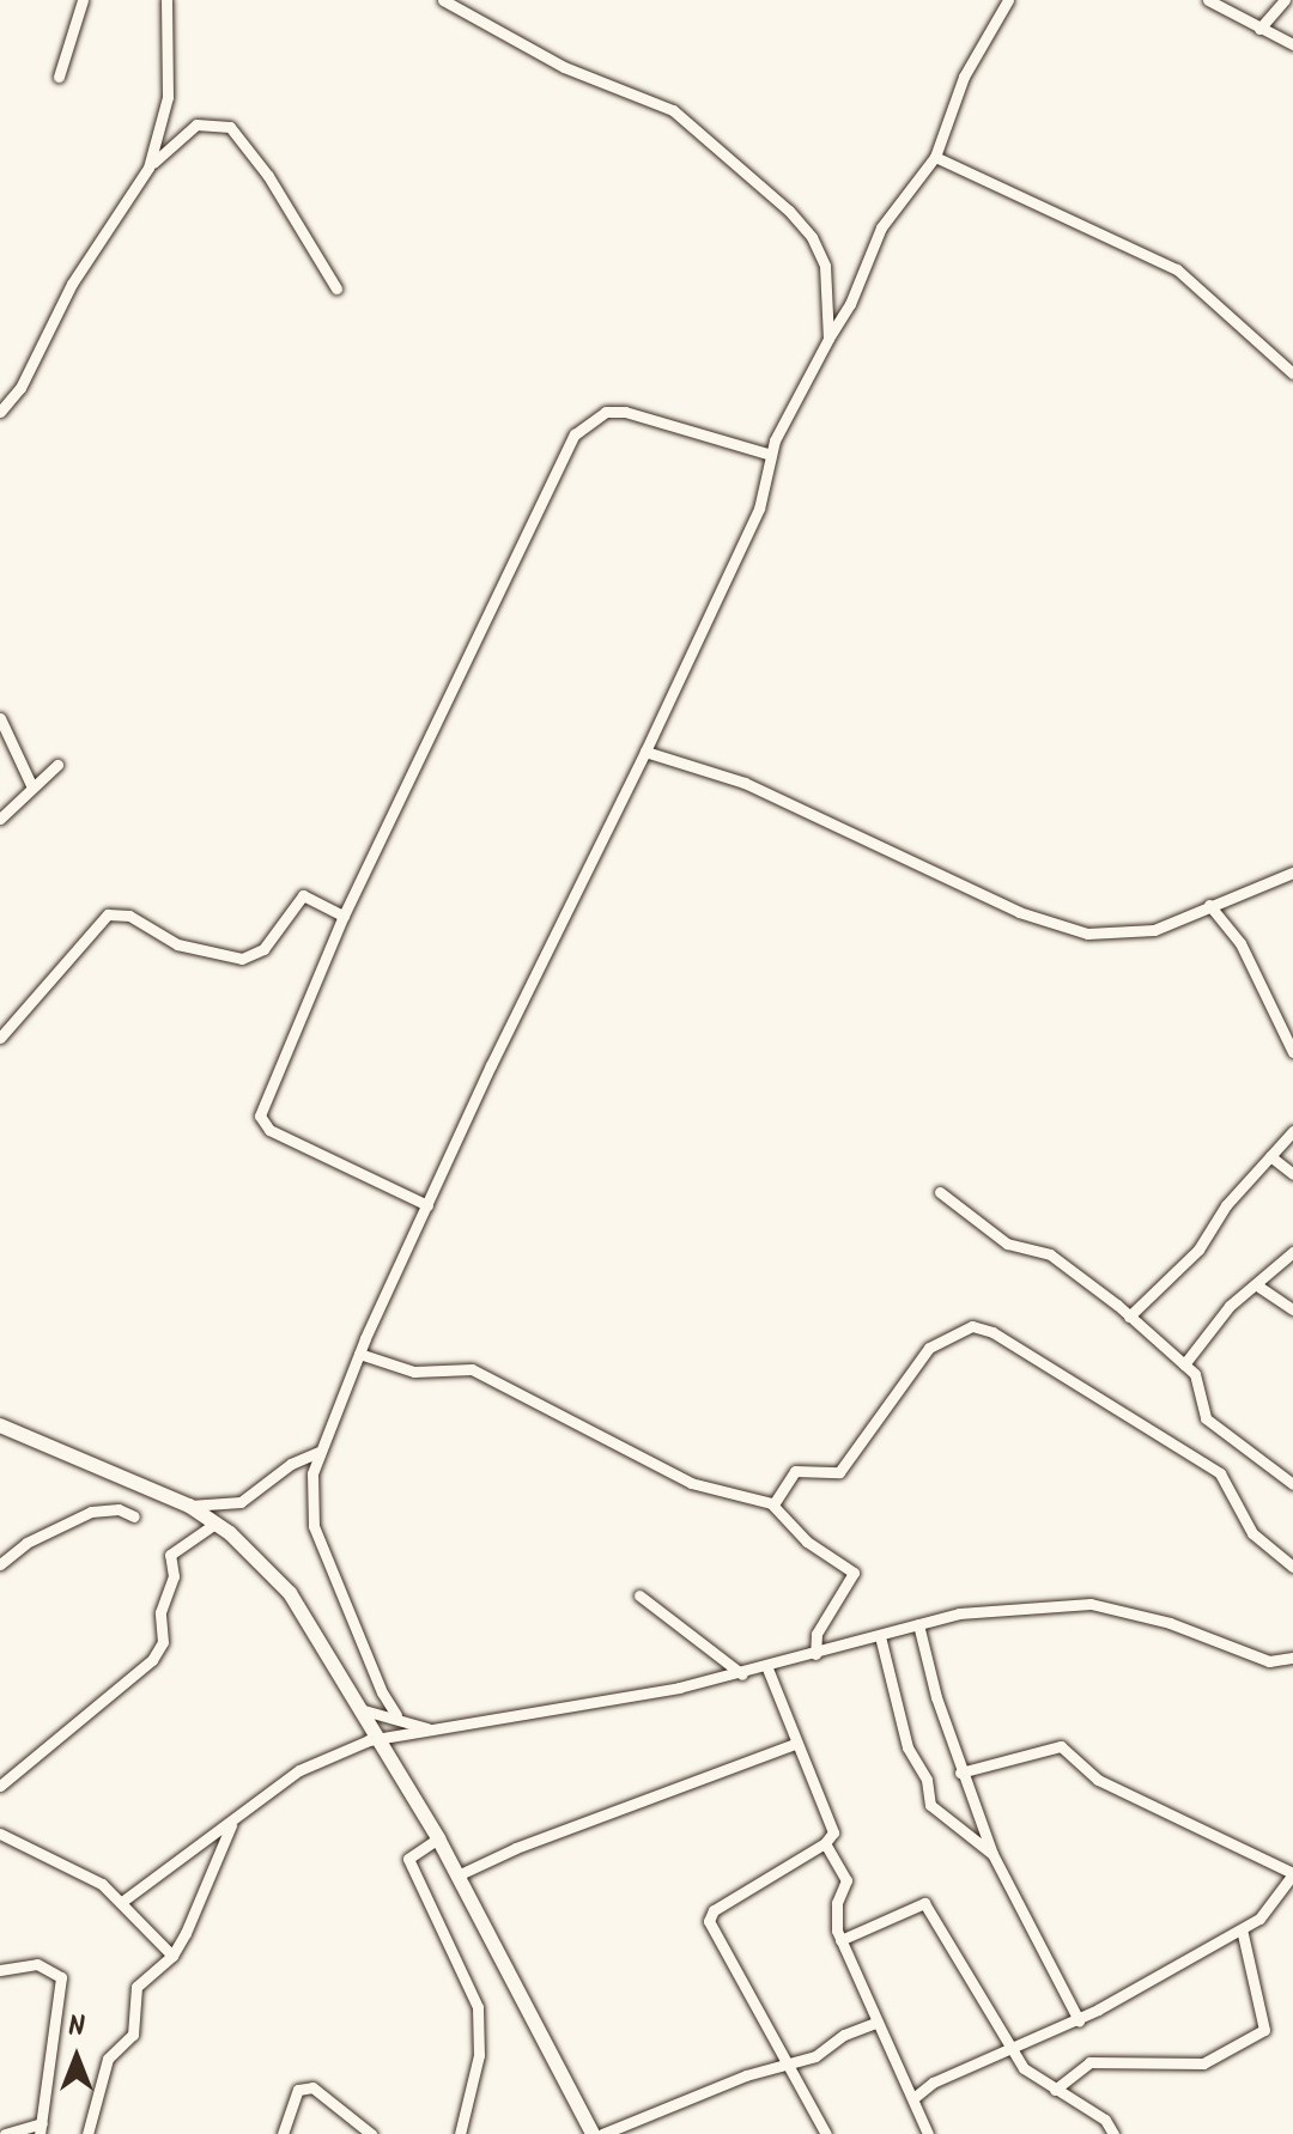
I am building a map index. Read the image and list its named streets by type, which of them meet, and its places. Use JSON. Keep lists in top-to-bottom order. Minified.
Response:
{"north":"top"}
